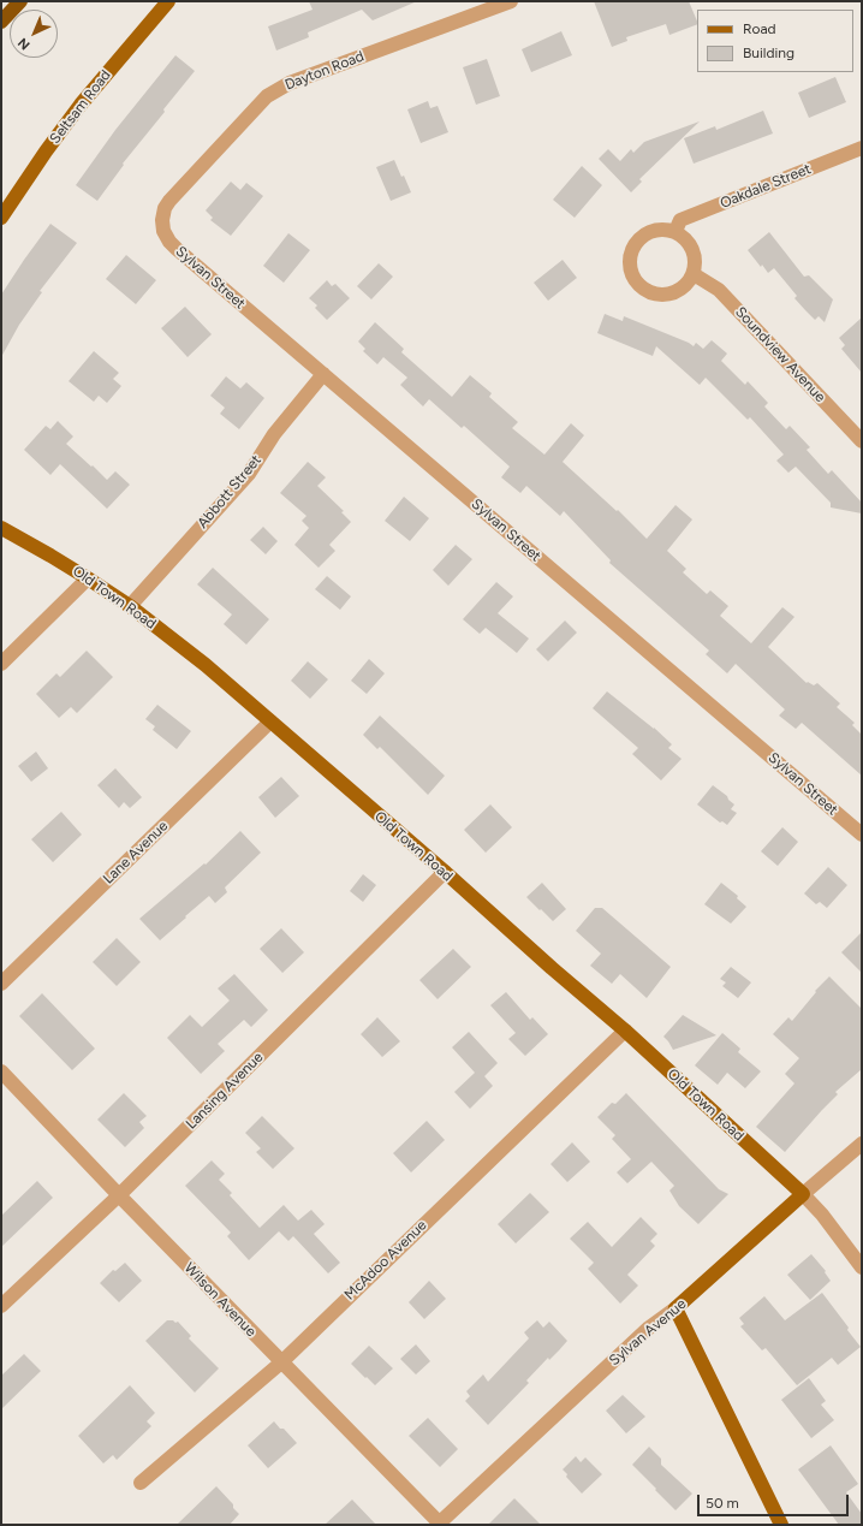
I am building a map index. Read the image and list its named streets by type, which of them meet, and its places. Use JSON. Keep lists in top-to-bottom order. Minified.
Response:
{"streets":{"main road":["Seltsam Road","Old Town Road","Sylvan Avenue"],"street":["Dayton Road","Oakdale Street","Sylvan Street","Soundview Avenue","Abbott Street","Lane Avenue","Lansing Avenue","McAdoo Avenue","Wilson Avenue"]},"crossings":[["Dayton Road","Sylvan Street"],["Oakdale Street","Soundview Avenue"],["Sylvan Street","Abbott Street"],["Abbott Street","Old Town Road"],["Old Town Road","Lane Avenue"],["Old Town Road","Lansing Avenue"],["Old Town Road","McAdoo Avenue"],["Old Town Road","Sylvan Avenue"],["Lansing Avenue","Wilson Avenue"],["McAdoo Avenue","Wilson Avenue"],["Wilson Avenue","Sylvan Avenue"]],"legend":["Road","Building"],"scale_bar":"50 m","north":"bottom left"}
